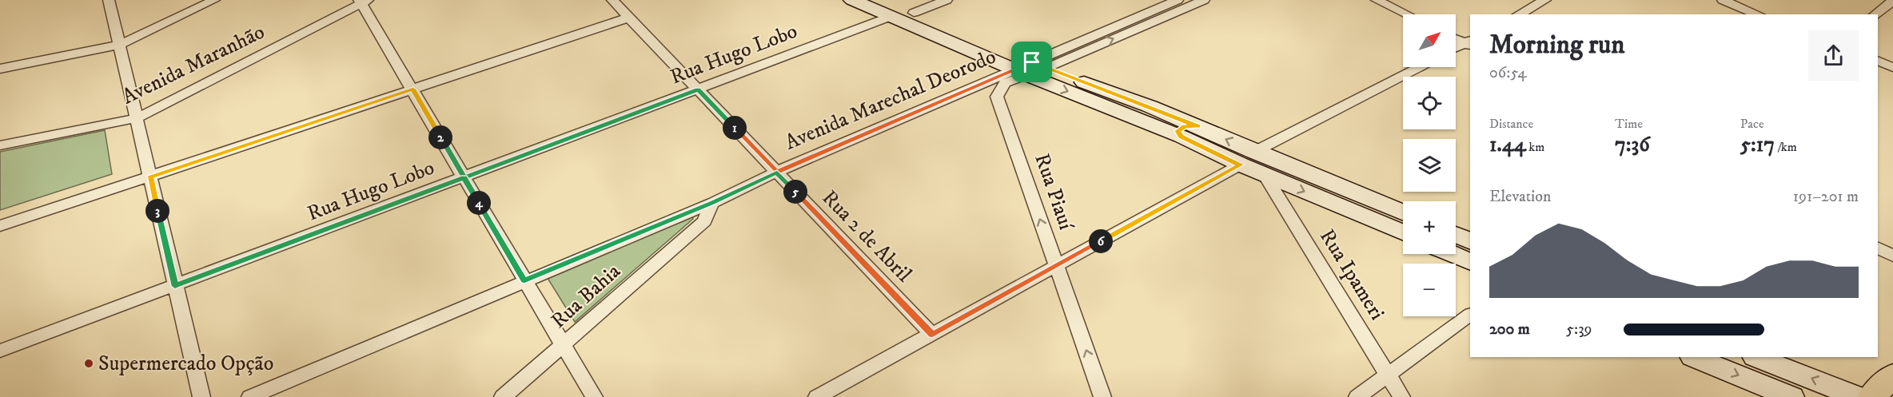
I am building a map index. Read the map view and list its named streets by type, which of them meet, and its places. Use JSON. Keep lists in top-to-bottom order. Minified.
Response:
{"streets":{"street":["Rua Hugo Lobo","Avenida Maranhão","Avenida Marechal Deorodo","Rua Piauí","Rua 2 de Abril","Rua Ipameri","Rua Bahia"]},"crossings":[["Rua Hugo Lobo","Rua 2 de Abril"],["Avenida Marechal Deorodo","Rua Piauí"],["Avenida Marechal Deorodo","Rua 2 de Abril"],["Avenida Marechal Deorodo","Rua Bahia"]],"one_way":["Rua Piauí"],"places":["Supermercado Opção"],"north":"top right","page":{"map_buttons":["+","−"],"heading":["Morning run","06:54"],"stats":[["Distance","1.44 km"],["Time","7:36"],["Pace","5:17 /km"]],"pins":["1","2","5","4","3","6"],"chart":["Elevation","191–201 m"],"list":[{"name":"200 m","note":"5:39"}]}}
